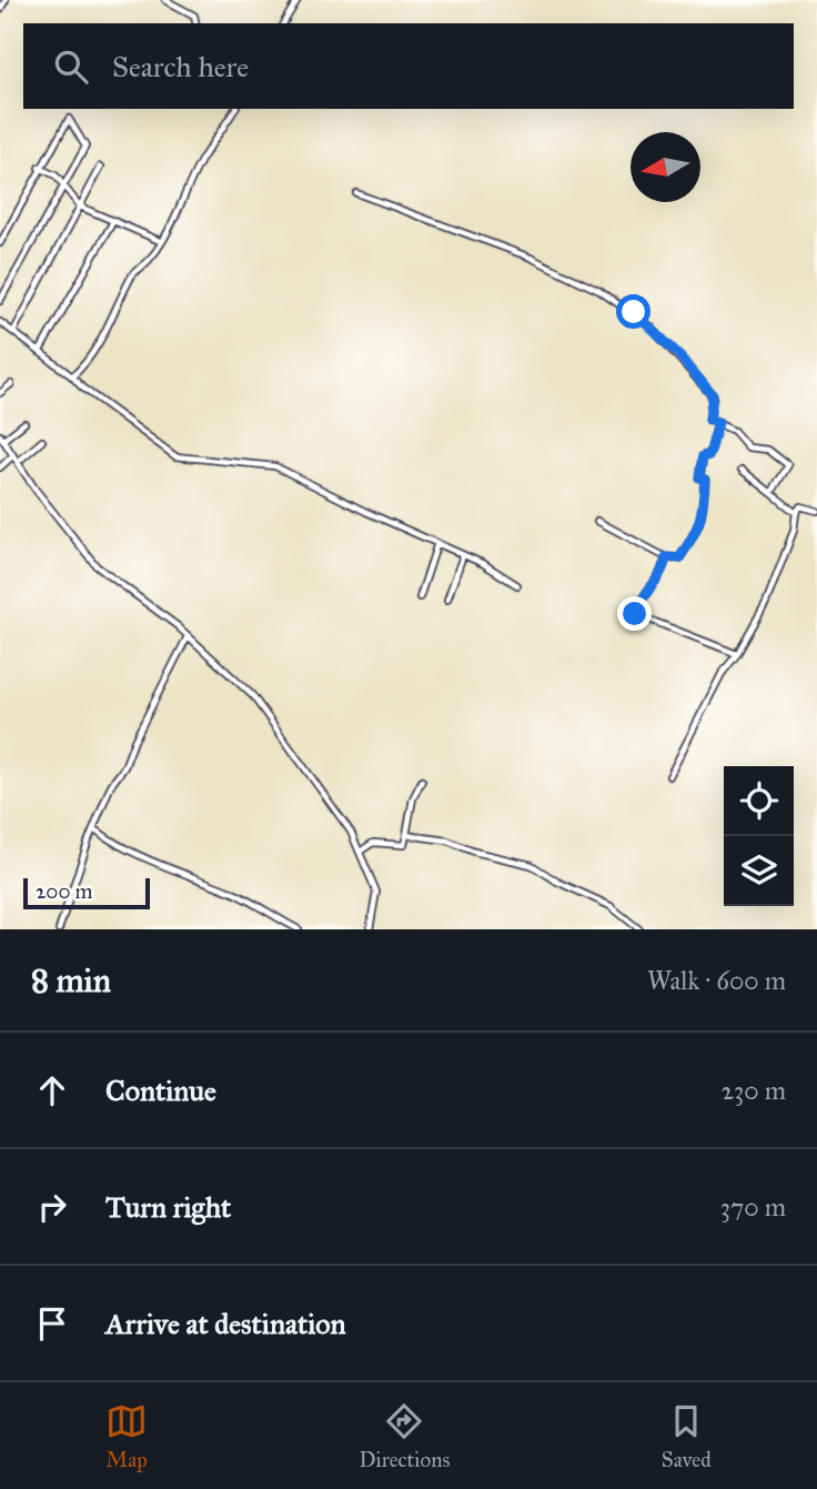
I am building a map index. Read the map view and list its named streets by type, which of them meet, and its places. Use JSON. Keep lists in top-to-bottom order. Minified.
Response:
{"scale_bar":"200 m","north":"left","page":{"search":"Search here","scale":"200 m","heading":["8 min","Walk · 600 m"],"list":[["Continue","230 m"],["Turn right","370 m"],"Arrive at destination"],"nav":["Map","Directions","Saved"]}}
